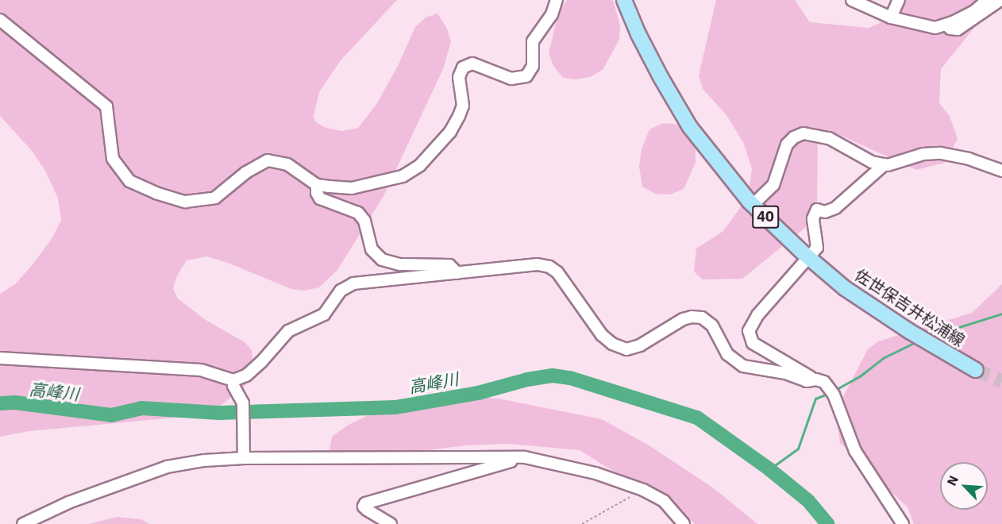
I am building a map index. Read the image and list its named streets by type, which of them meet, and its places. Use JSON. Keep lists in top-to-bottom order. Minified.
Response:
{"streets":{"main road":["40","佐世保吉井松浦線"]},"water":["高峰川"],"north":"top left"}
